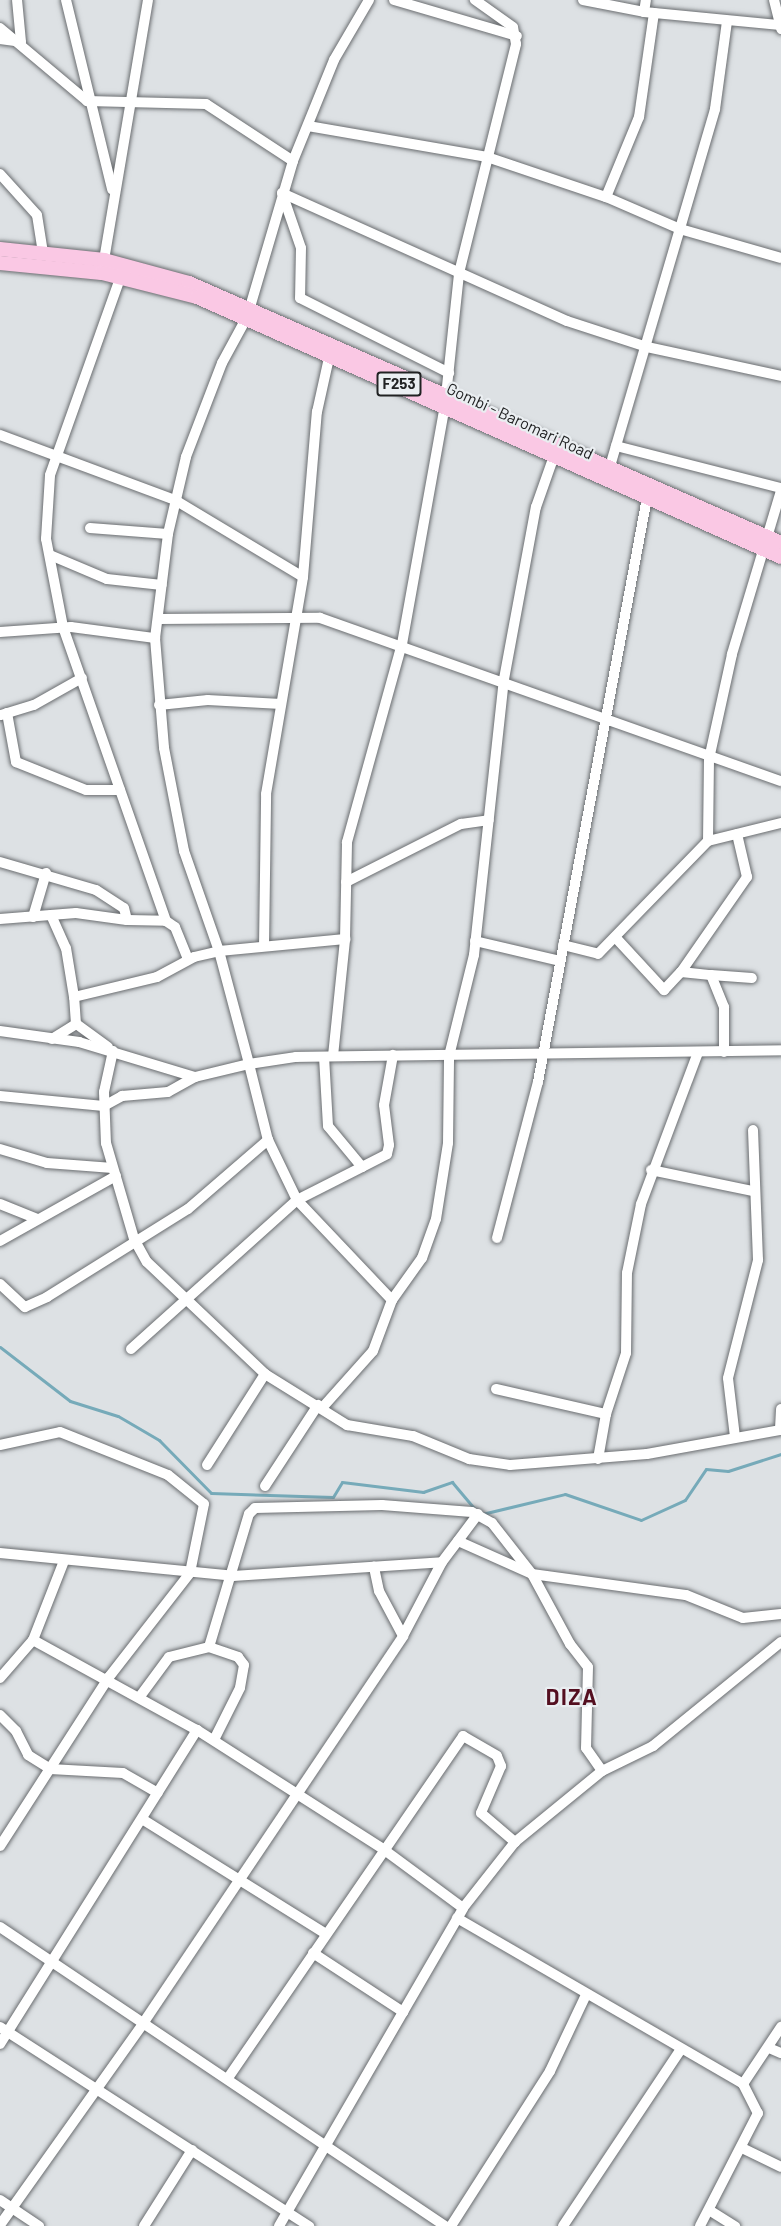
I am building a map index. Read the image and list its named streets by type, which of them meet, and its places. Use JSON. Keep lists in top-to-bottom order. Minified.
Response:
{"streets":{"main road":["F253","Gombi - Baromari Road"]},"districts":["DIZA"]}
